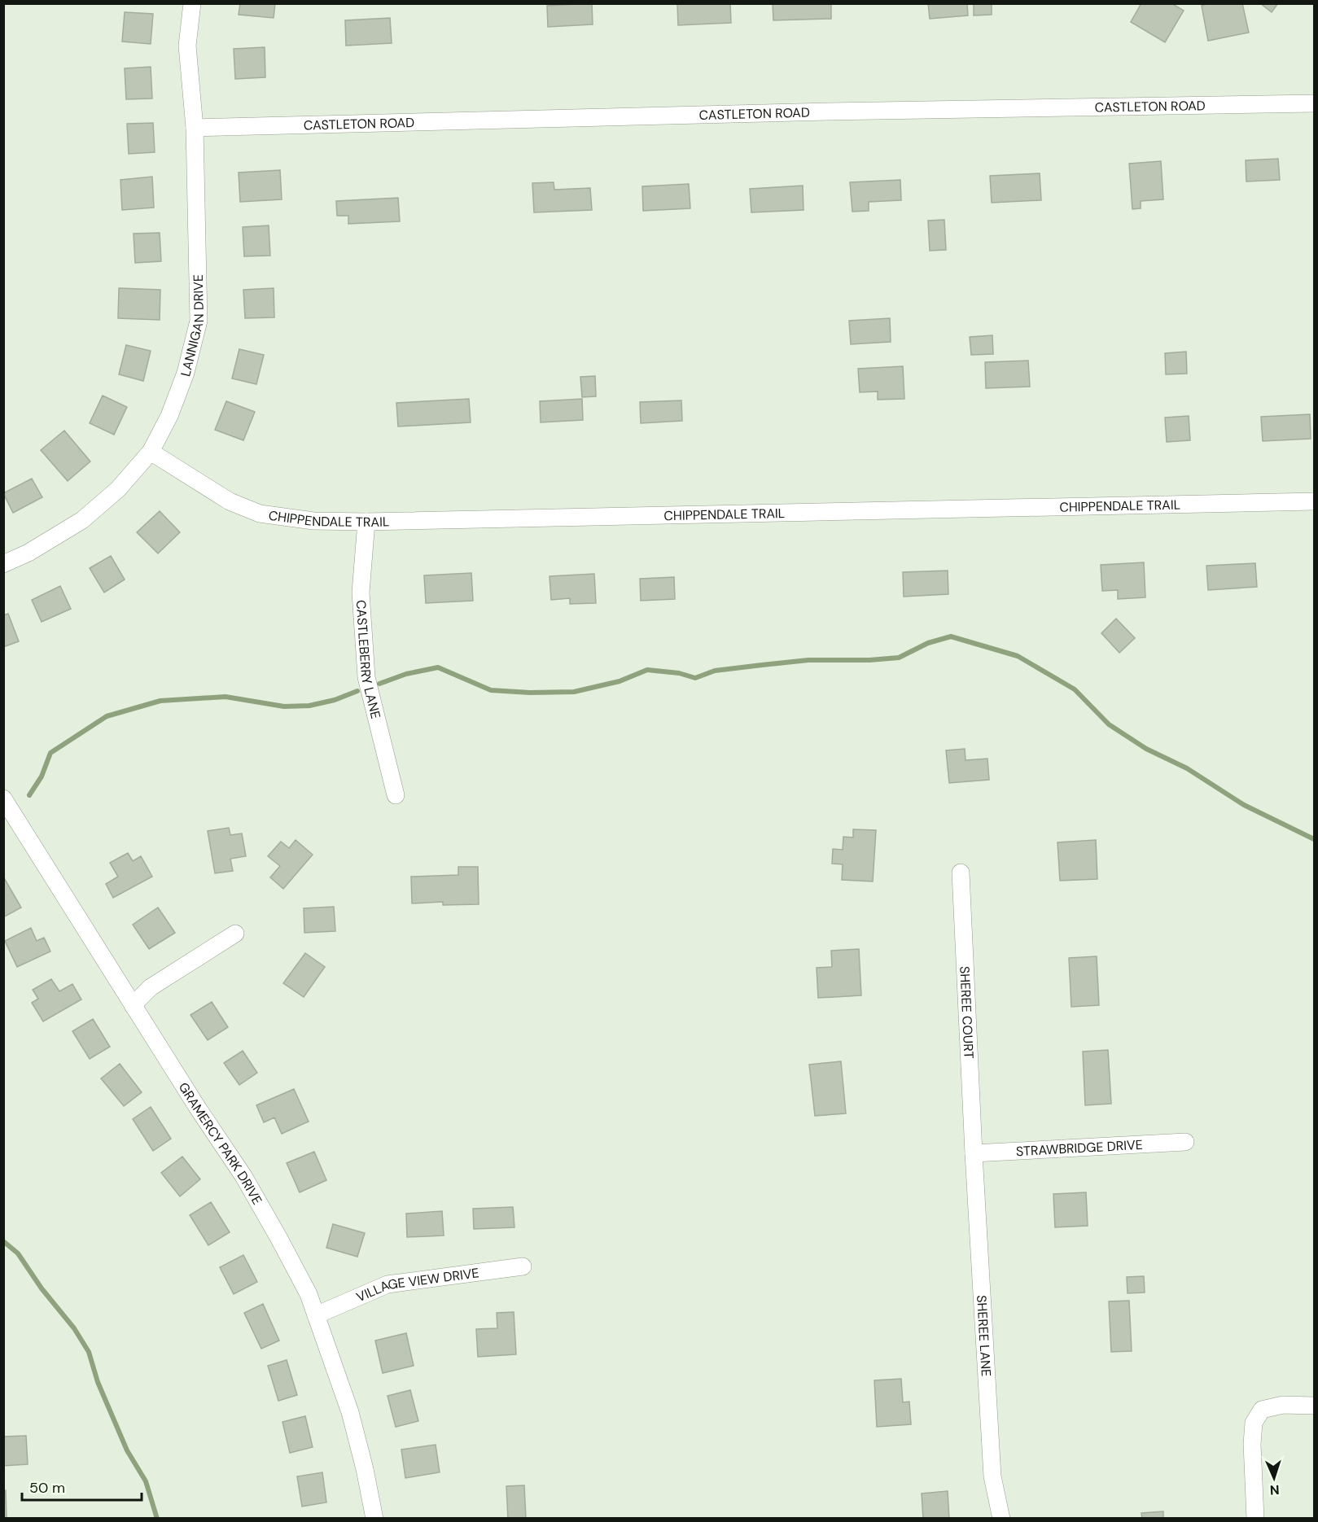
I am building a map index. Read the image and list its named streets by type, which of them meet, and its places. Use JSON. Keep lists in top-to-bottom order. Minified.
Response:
{"streets":{"street":["CASTLETON ROAD","LANNIGAN DRIVE","CHIPPENDALE TRAIL","CASTLEBERRY LANE","SHEREE COURT","GRAMERCY PARK DRIVE","STRAWBRIDGE DRIVE","VILLAGE VIEW DRIVE","SHEREE LANE"]},"crossings":[["CASTLETON ROAD","LANNIGAN DRIVE"],["LANNIGAN DRIVE","CHIPPENDALE TRAIL"],["CHIPPENDALE TRAIL","CASTLEBERRY LANE"],["SHEREE COURT","STRAWBRIDGE DRIVE"],["SHEREE COURT","SHEREE LANE"],["GRAMERCY PARK DRIVE","VILLAGE VIEW DRIVE"],["STRAWBRIDGE DRIVE","SHEREE LANE"]],"scale_bar":"50 m","north":"bottom"}
